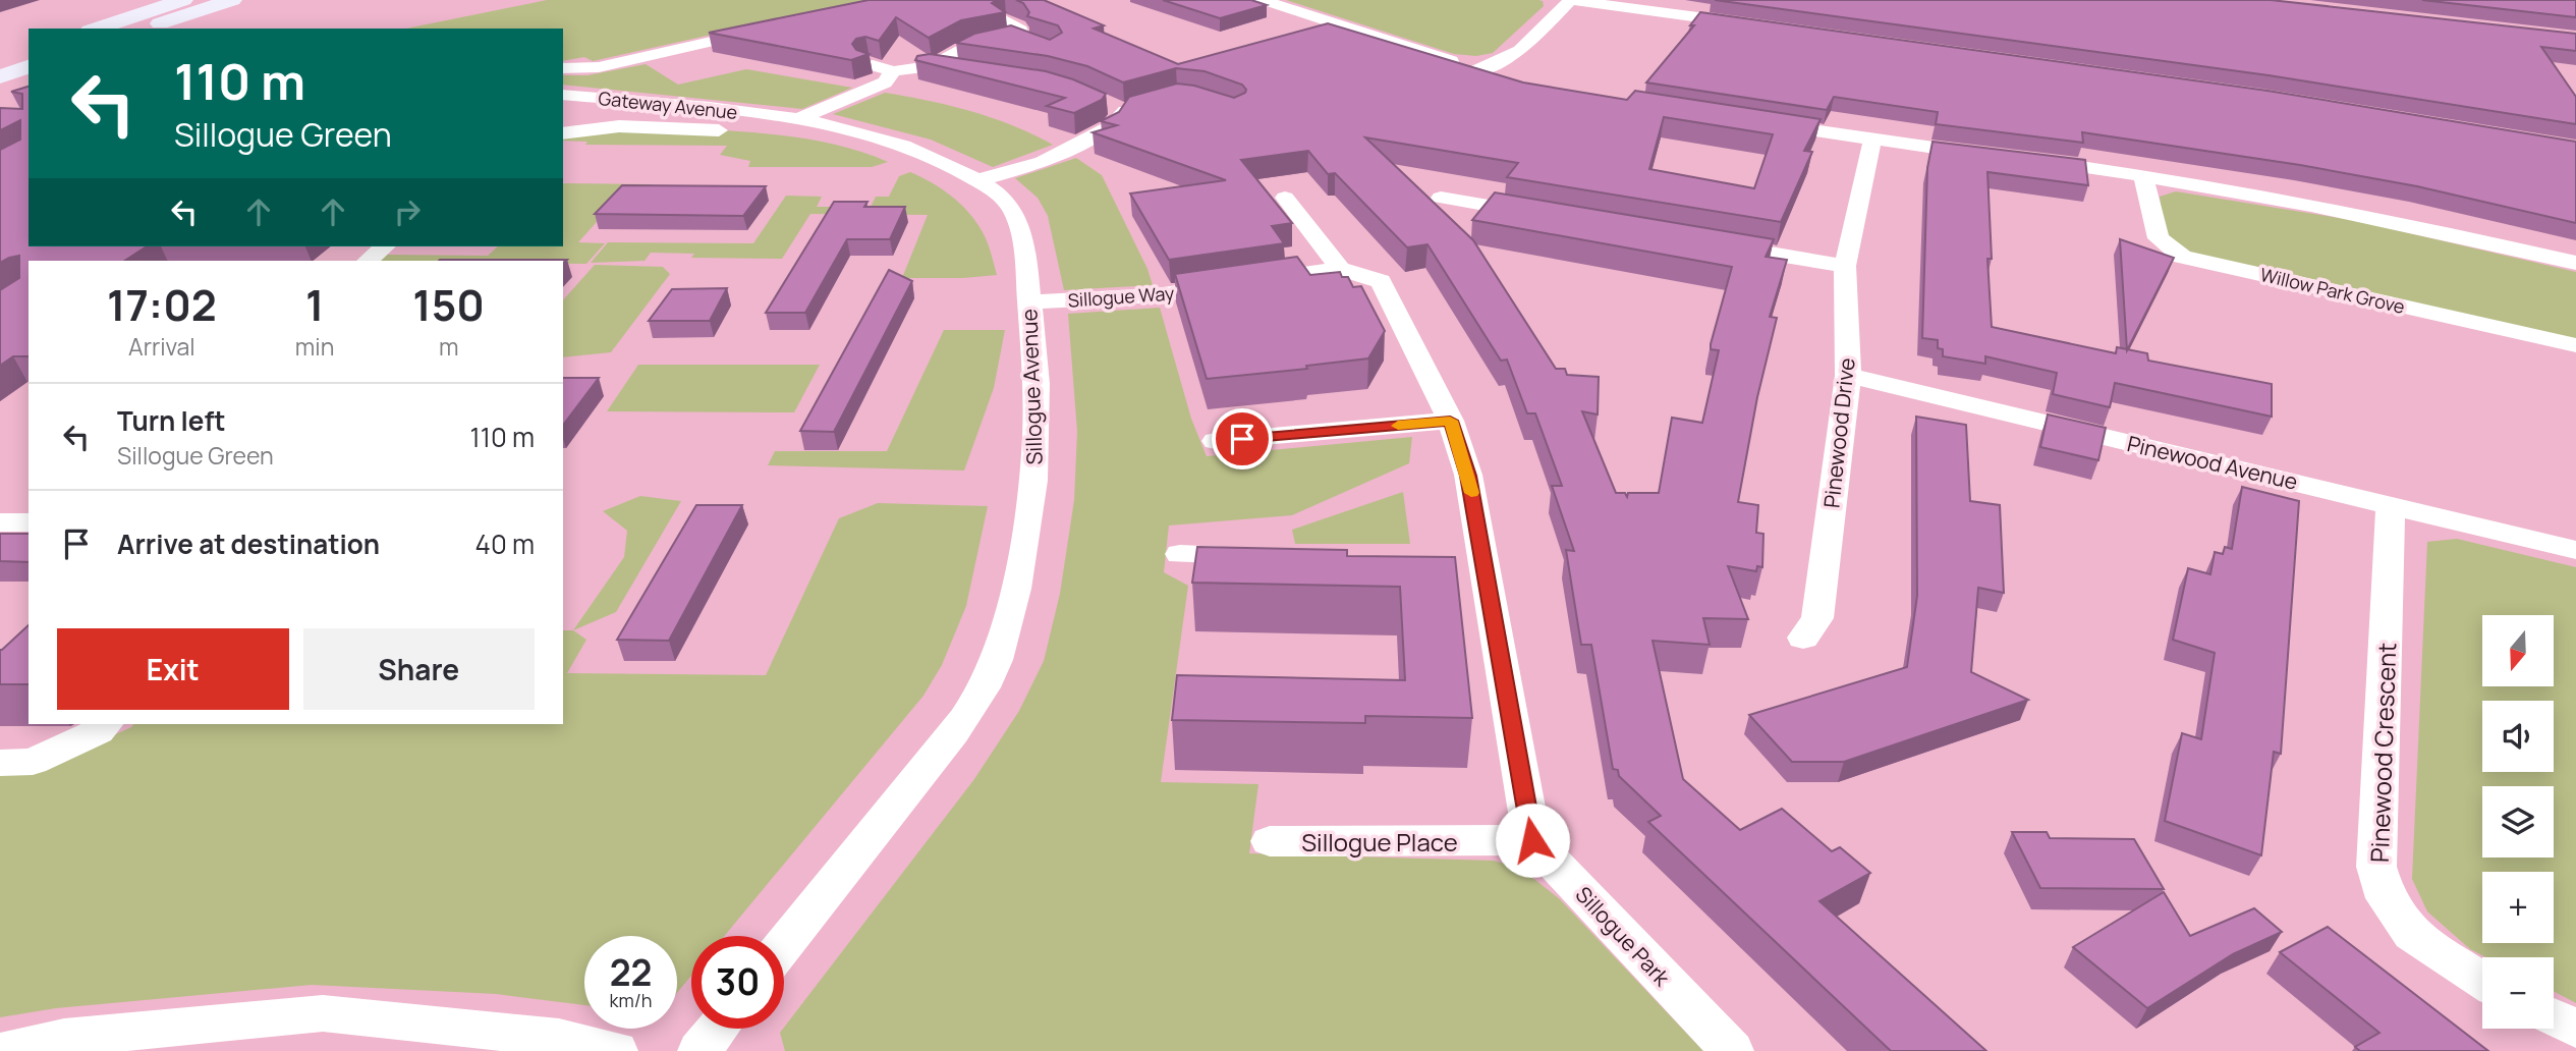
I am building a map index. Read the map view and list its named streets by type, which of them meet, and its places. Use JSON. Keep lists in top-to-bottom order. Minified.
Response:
{"streets":{"street":["Gateway Avenue","Willow Park Grove","Sillogue Way","Sillogue Avenue","Pinewood Drive","Pinewood Avenue","Pinewood Crescent","Sillogue Place","Sillogue Park"]},"crossings":[["Gateway Avenue","Sillogue Avenue"],["Sillogue Way","Sillogue Avenue"],["Pinewood Drive","Pinewood Avenue"],["Pinewood Avenue","Pinewood Crescent"],["Sillogue Place","Sillogue Park"]],"north":"bottom","page":{"turn":["110 m","Sillogue Green"],"eta":["17:02","Arrival","1","min","150","m"],"list":[{"name":"Turn left","note":"Sillogue Green","value":"110 m"},{"name":"Arrive at destination","value":"40 m"}],"buttons":["Exit","Share"],"map_buttons":["+","−"],"speed":"22 km/h","limit":"30"}}
